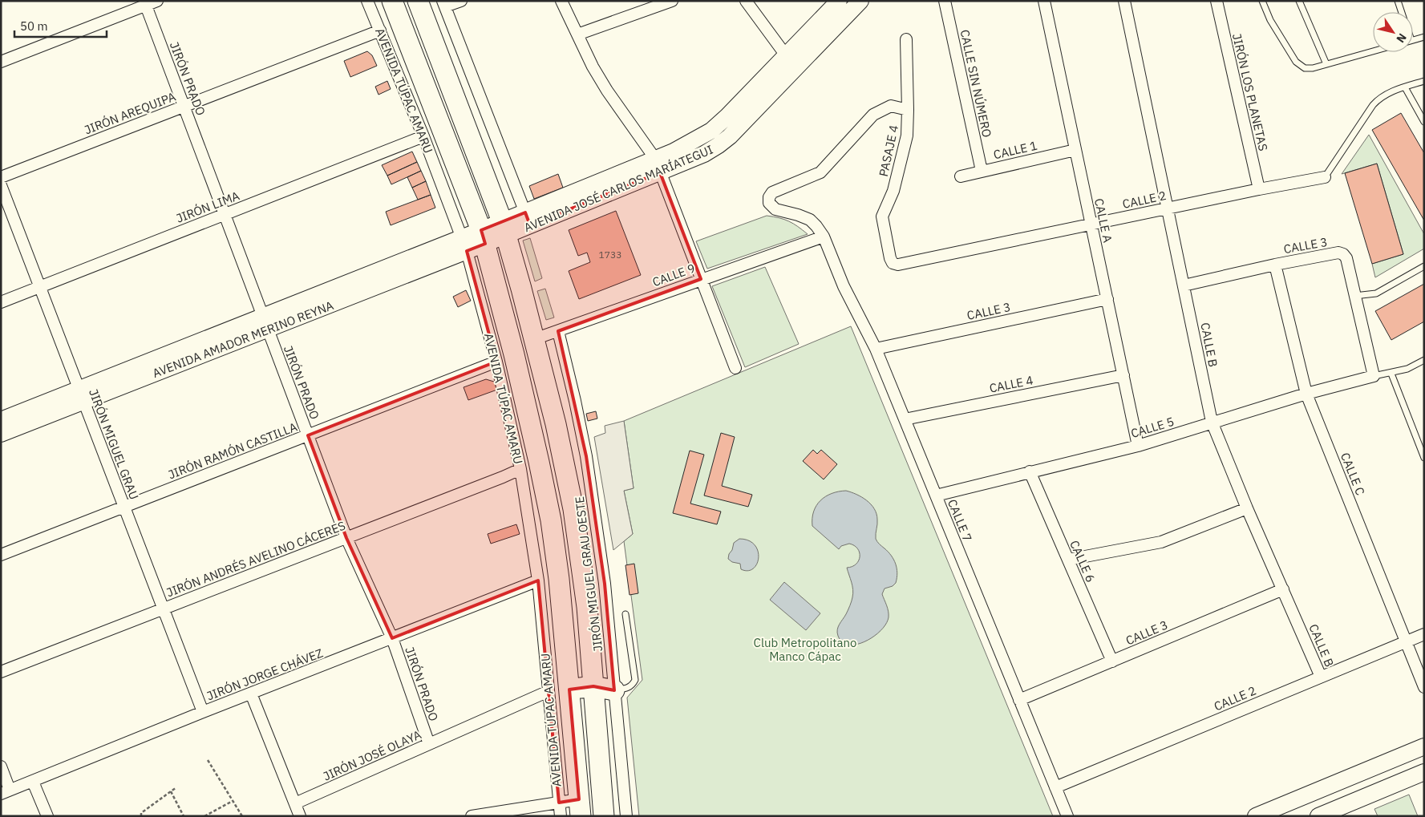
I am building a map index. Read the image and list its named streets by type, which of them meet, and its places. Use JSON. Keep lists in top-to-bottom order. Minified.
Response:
{"streets":{"highway":["AVENIDA TÚPAC AMARU"],"street":["JIRÓN PRADO","CALLE SIN NÚMERO","JIRÓN LOS PLANETAS","JIRÓN AREQUIPA","CALLE 1","PASAJE 4","AVENIDA JOSÉ CARLOS MARÍATEGUI","CALLE 2","JIRÓN LIMA","CALLE A","CALLE 3","CALLE 9","AVENIDA AMADOR MERINO REYNA","CALLE B","CALLE 4","CALLE 5","JIRÓN MIGUEL GRAU","JIRÓN RAMÓN CASTILLA","CALLE C","CALLE 7","JIRÓN ANDRÉS AVELINO CÁCERES","CALLE 6","JIRÓN MIGUEL GRAU OESTE","JIRÓN JORGE CHÁVEZ","JIRÓN JOSÉ OLAYA"]},"crossings":[["JIRÓN PRADO","JIRÓN AREQUIPA"],["JIRÓN PRADO","JIRÓN LIMA"],["JIRÓN PRADO","AVENIDA AMADOR MERINO REYNA"],["JIRÓN PRADO","JIRÓN RAMÓN CASTILLA"],["JIRÓN PRADO","JIRÓN ANDRÉS AVELINO CÁCERES"],["JIRÓN PRADO","JIRÓN JORGE CHÁVEZ"],["JIRÓN PRADO","JIRÓN JOSÉ OLAYA"],["CALLE SIN NÚMERO","CALLE 1"],["AVENIDA TÚPAC AMARU","JIRÓN AREQUIPA"],["AVENIDA TÚPAC AMARU","AVENIDA JOSÉ CARLOS MARÍATEGUI"],["AVENIDA TÚPAC AMARU","JIRÓN LIMA"],["AVENIDA TÚPAC AMARU","AVENIDA AMADOR MERINO REYNA"],["AVENIDA TÚPAC AMARU","JIRÓN RAMÓN CASTILLA"],["AVENIDA TÚPAC AMARU","JIRÓN ANDRÉS AVELINO CÁCERES"],["AVENIDA TÚPAC AMARU","JIRÓN JORGE CHÁVEZ"],["AVENIDA TÚPAC AMARU","JIRÓN JOSÉ OLAYA"],["JIRÓN LOS PLANETAS","CALLE 2"],["CALLE 1","CALLE A"],["PASAJE 4","CALLE 2"],["PASAJE 4","CALLE 7"],["AVENIDA JOSÉ CARLOS MARÍATEGUI","AVENIDA AMADOR MERINO REYNA"],["CALLE 2","CALLE A"],["CALLE 2","CALLE B"],["CALLE 2","CALLE C"],["CALLE 2","CALLE 7"],["JIRÓN LIMA","JIRÓN MIGUEL GRAU"],["CALLE A","CALLE 3"],["CALLE A","CALLE 4"],["CALLE A","CALLE 5"],["CALLE 3","CALLE B"],["CALLE 3","CALLE C"],["CALLE 3","CALLE 7"],["CALLE 3","CALLE 6"],["CALLE 9","CALLE 7"],["CALLE 9","JIRÓN MIGUEL GRAU OESTE"],["AVENIDA AMADOR MERINO REYNA","JIRÓN MIGUEL GRAU"],["CALLE B","CALLE 5"],["CALLE 4","CALLE 7"],["CALLE 5","CALLE C"],["CALLE 5","CALLE 7"],["CALLE 5","CALLE 6"],["JIRÓN MIGUEL GRAU","JIRÓN RAMÓN CASTILLA"],["JIRÓN MIGUEL GRAU","JIRÓN ANDRÉS AVELINO CÁCERES"],["JIRÓN MIGUEL GRAU","JIRÓN JORGE CHÁVEZ"]],"parks":["Club Metropolitano Manco Cápac"],"house_numbers":["1733"],"scale_bar":"50 m","north":"bottom right"}
